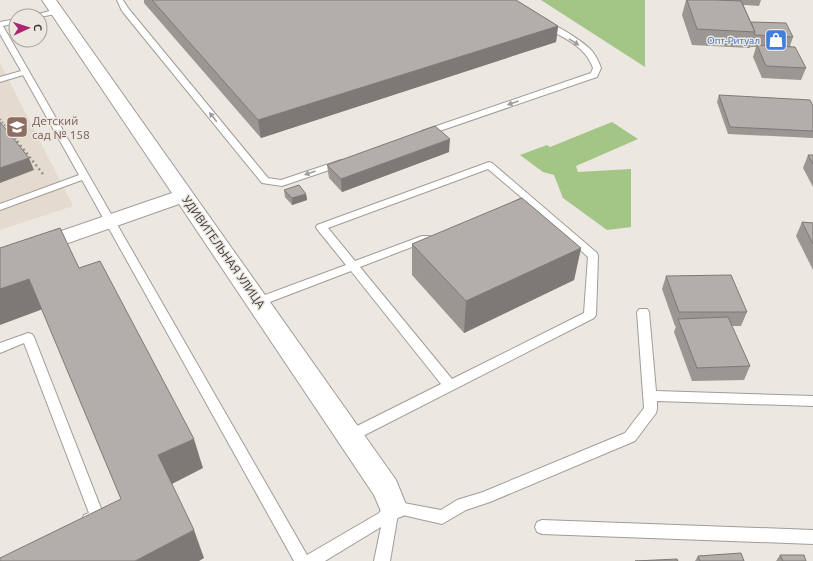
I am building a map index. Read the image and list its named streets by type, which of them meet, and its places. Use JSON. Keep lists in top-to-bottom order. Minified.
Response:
{"streets":{"street":["УДИВИТЕЛЬНАЯ УЛИЦА"]},"places":{"shop":["Опт-Ритуал"],"school or university":["Детский сад № 158"]},"north":"right"}
